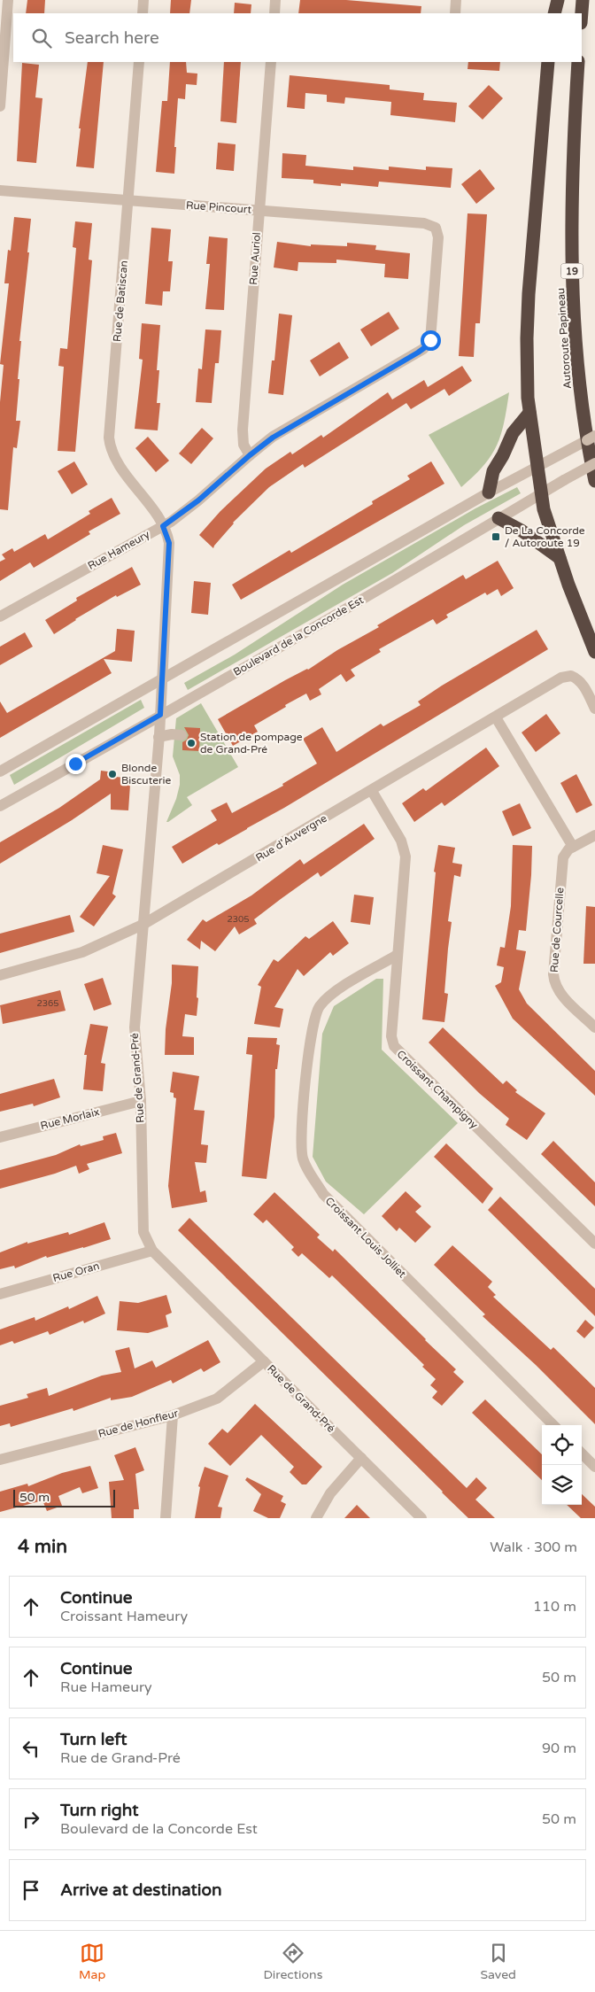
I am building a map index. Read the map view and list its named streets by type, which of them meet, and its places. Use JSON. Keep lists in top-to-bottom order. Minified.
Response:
{"streets":{"highway":["19","Autoroute Papineau"],"street":["Rue Pincourt","Rue Auriol","Rue de Batiscan","Rue Hameury","Boulevard de la Concorde Est","Rue d'Auvergne","Rue de Courcelle","Rue de Grand-Pré","Croissant Champigny","Rue Morlaix","Croissant Louis Jolliet","Rue Oran","Rue de Honfleur"]},"crossings":[["Rue Pincourt","Rue Auriol"],["Rue Pincourt","Rue de Batiscan"],["Rue Pincourt","Rue Hameury"],["Rue Auriol","Rue Hameury"],["Rue de Batiscan","Rue Hameury"],["Rue de Batiscan","Rue de Grand-Pré"],["Rue Hameury","Rue de Grand-Pré"],["Boulevard de la Concorde Est","Rue de Grand-Pré"],["Rue d'Auvergne","Rue de Grand-Pré"],["Rue d'Auvergne","Croissant Champigny"],["Rue de Grand-Pré","Rue Morlaix"],["Rue de Grand-Pré","Rue Oran"],["Rue de Grand-Pré","Rue de Honfleur"],["Croissant Champigny","Croissant Louis Jolliet"]],"places":{"transit":["De La Concorde / Autoroute 19"],"other":["Station de pompage de Grand-Pré","Blonde Biscuterie"]},"house_numbers":["2305","2365"],"scale_bar":"50 m","page":{"search":"Search here","scale":"50 m","heading":["4 min","Walk · 300 m"],"list":[["Continue","Croissant Hameury","110 m"],["Continue","Rue Hameury","50 m"],["Turn left","Rue de Grand-Pré","90 m"],["Turn right","Boulevard de la Concorde Est","50 m"],"Arrive at destination"],"nav":["Map","Directions","Saved"]}}
